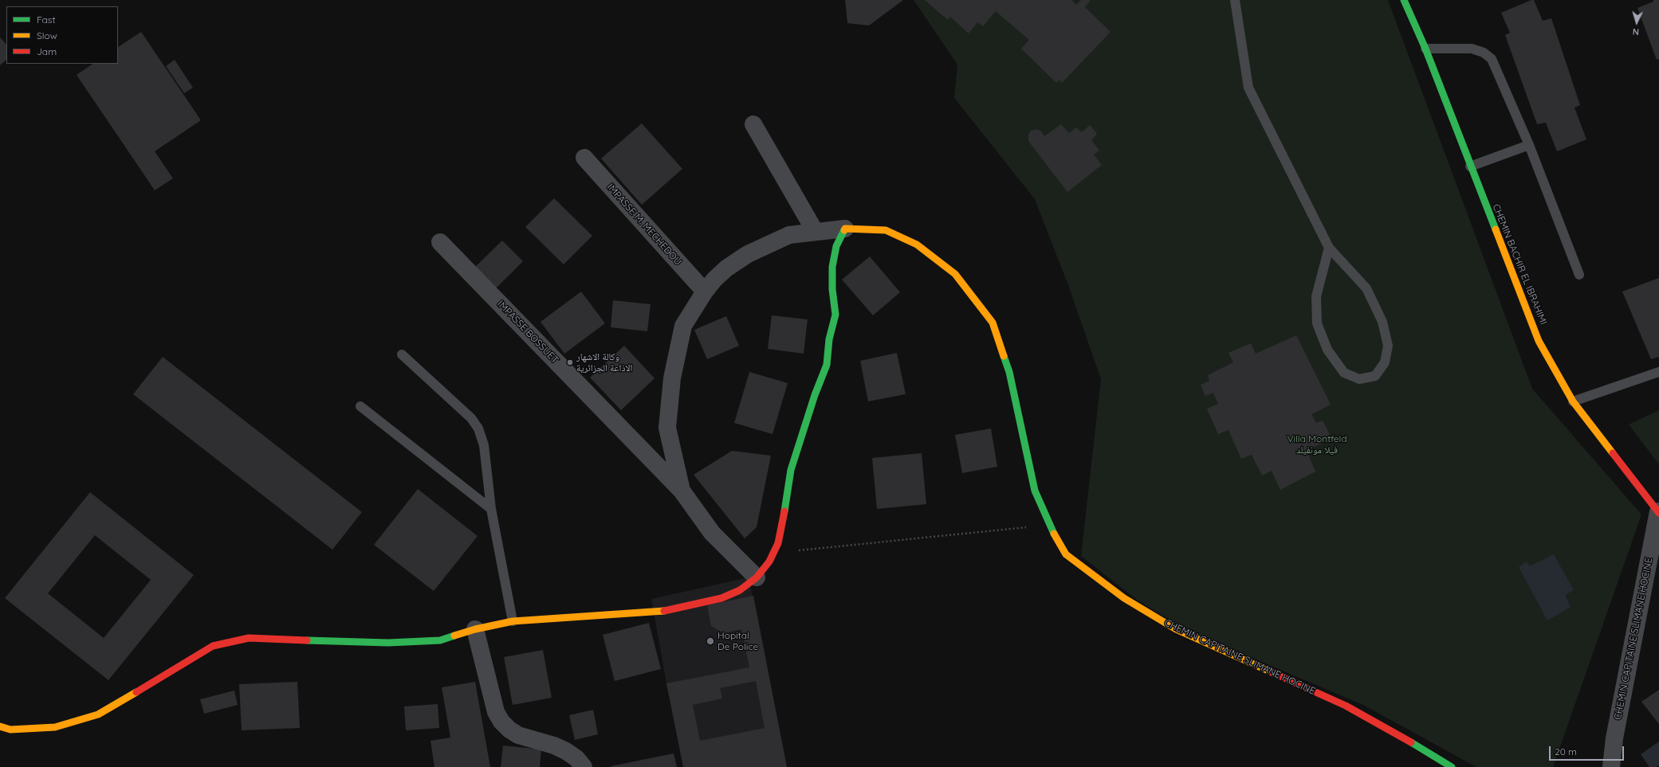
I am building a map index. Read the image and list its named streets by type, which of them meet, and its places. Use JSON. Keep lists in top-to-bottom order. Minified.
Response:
{"streets":{"street":["IMPASSE M. MECHEDOU","CHEMIN BACHIR EL IBRAHIMI","IMPASSE BOSSUET","CHEMIN CAPITAINE SLIMANE HOCINE"]},"crossings":[["CHEMIN BACHIR EL IBRAHIMI","CHEMIN CAPITAINE SLIMANE HOCINE"]],"parks":["Villa Montfeld فيلا مونفيلد"],"places":["وكالة الاشهار الاذاعة الجزائرية","Hopital De Police"],"legend":["Fast","Slow","Jam"],"scale_bar":"20 m","north":"bottom"}
